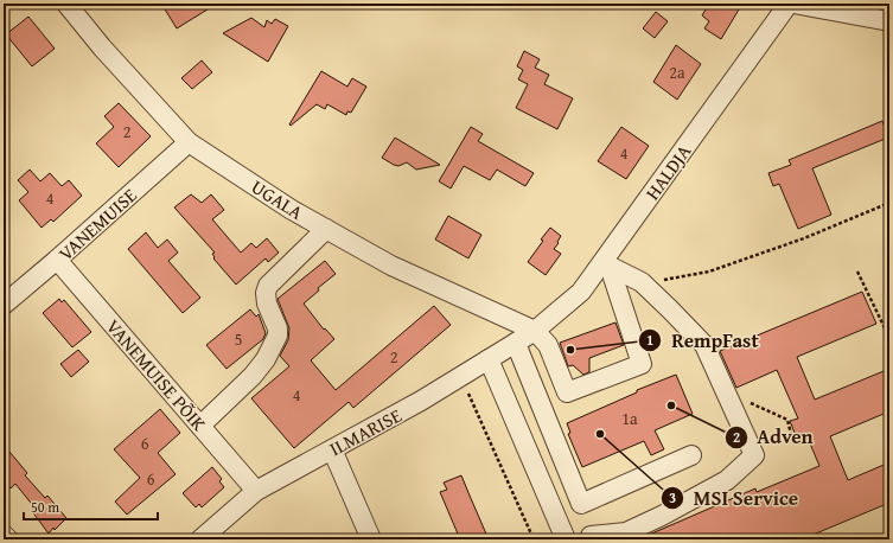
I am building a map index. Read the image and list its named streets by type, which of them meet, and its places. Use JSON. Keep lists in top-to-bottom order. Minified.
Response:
{"streets":{"street":["HALDJA","UGALA","VANEMUISE","VANEMUISE PÕIK","ILMARISE"]},"crossings":[["HALDJA","UGALA"],["HALDJA","ILMARISE"],["UGALA","VANEMUISE"],["UGALA","ILMARISE"],["VANEMUISE","VANEMUISE PÕIK"],["VANEMUISE PÕIK","ILMARISE"]],"places":["RempFast","Adven","MSI Service"],"house_numbers":["2a","2","4","4","5","2","4","1a","6","6"],"scale_bar":"50 m"}
